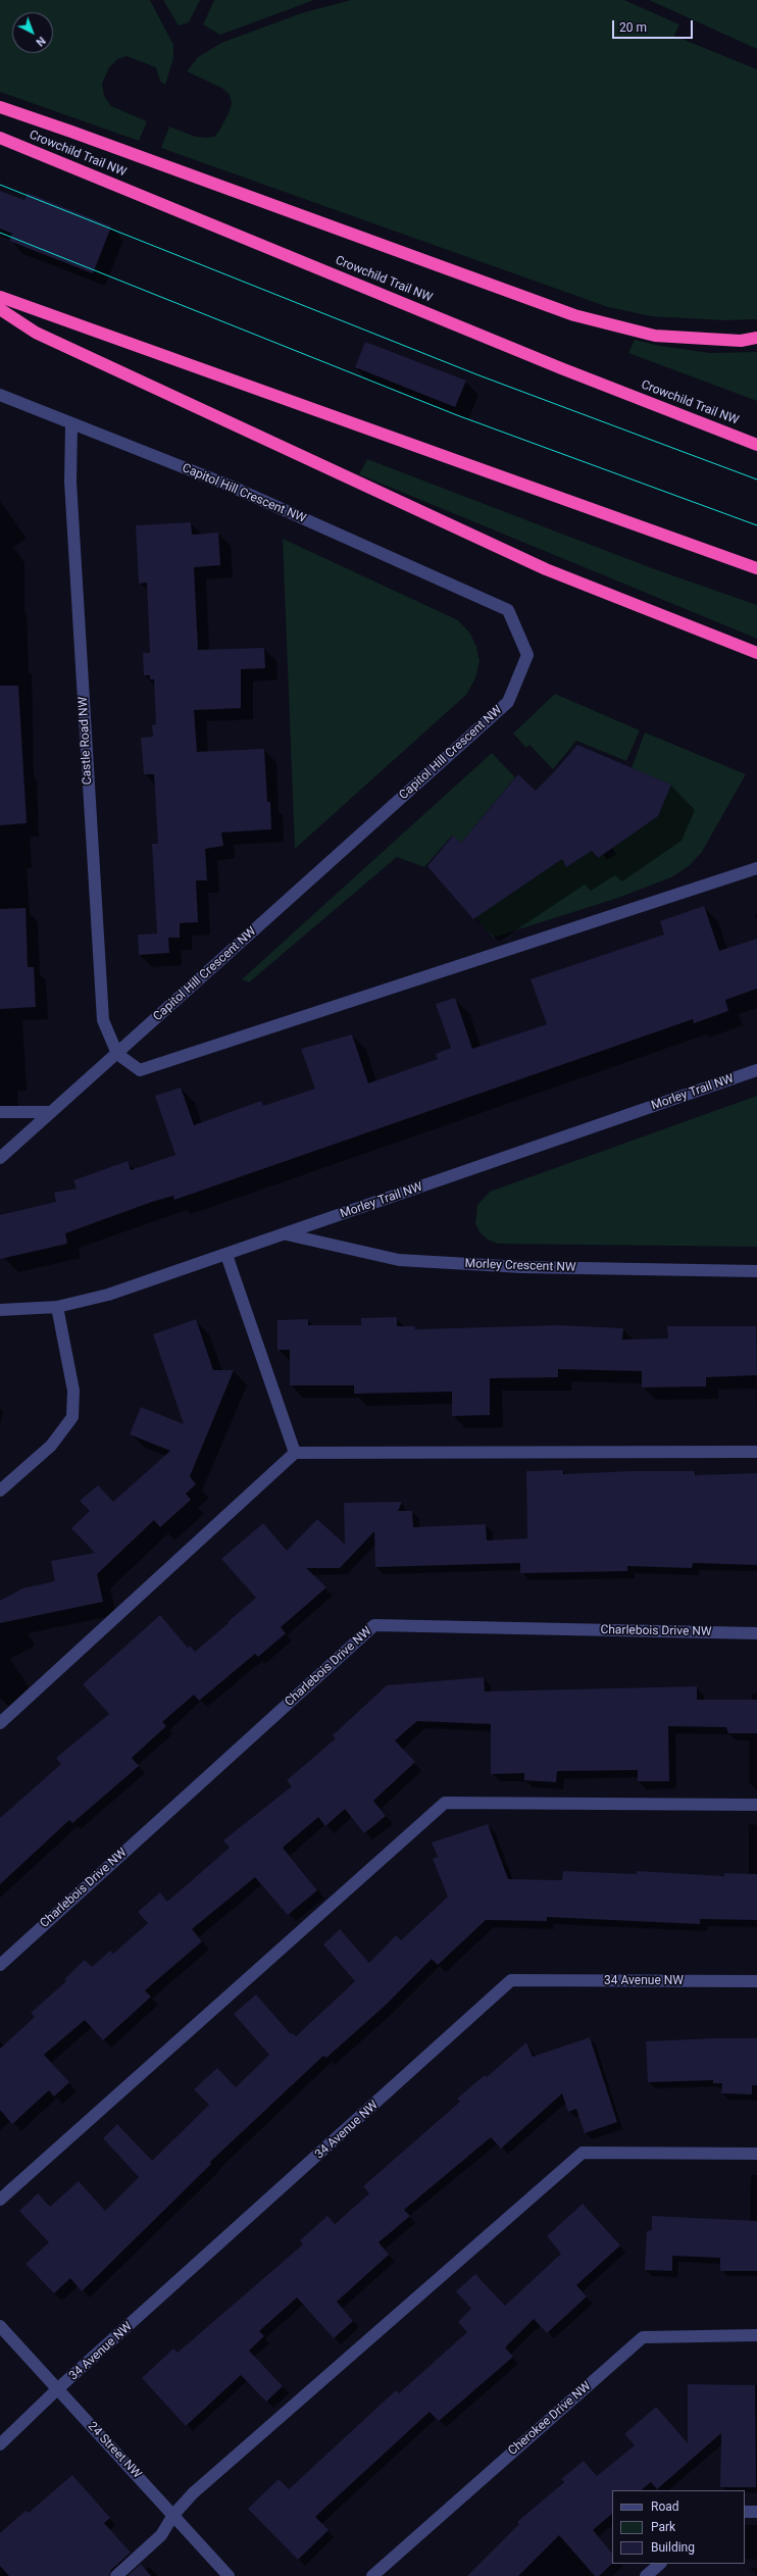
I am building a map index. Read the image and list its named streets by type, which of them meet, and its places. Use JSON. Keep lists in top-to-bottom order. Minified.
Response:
{"streets":{"highway":["Crowchild Trail NW"],"street":["Capitol Hill Crescent NW","Castle Road NW","Morley Trail NW","Morley Crescent NW","Charlebois Drive NW","34 Avenue NW","Cherokee Drive NW","24 Street NW"]},"crossings":[["Capitol Hill Crescent NW","Castle Road NW"],["Morley Trail NW","Morley Crescent NW"],["34 Avenue NW","24 Street NW"]],"legend":["Road","Park","Building"],"scale_bar":"20 m","north":"bottom right"}
